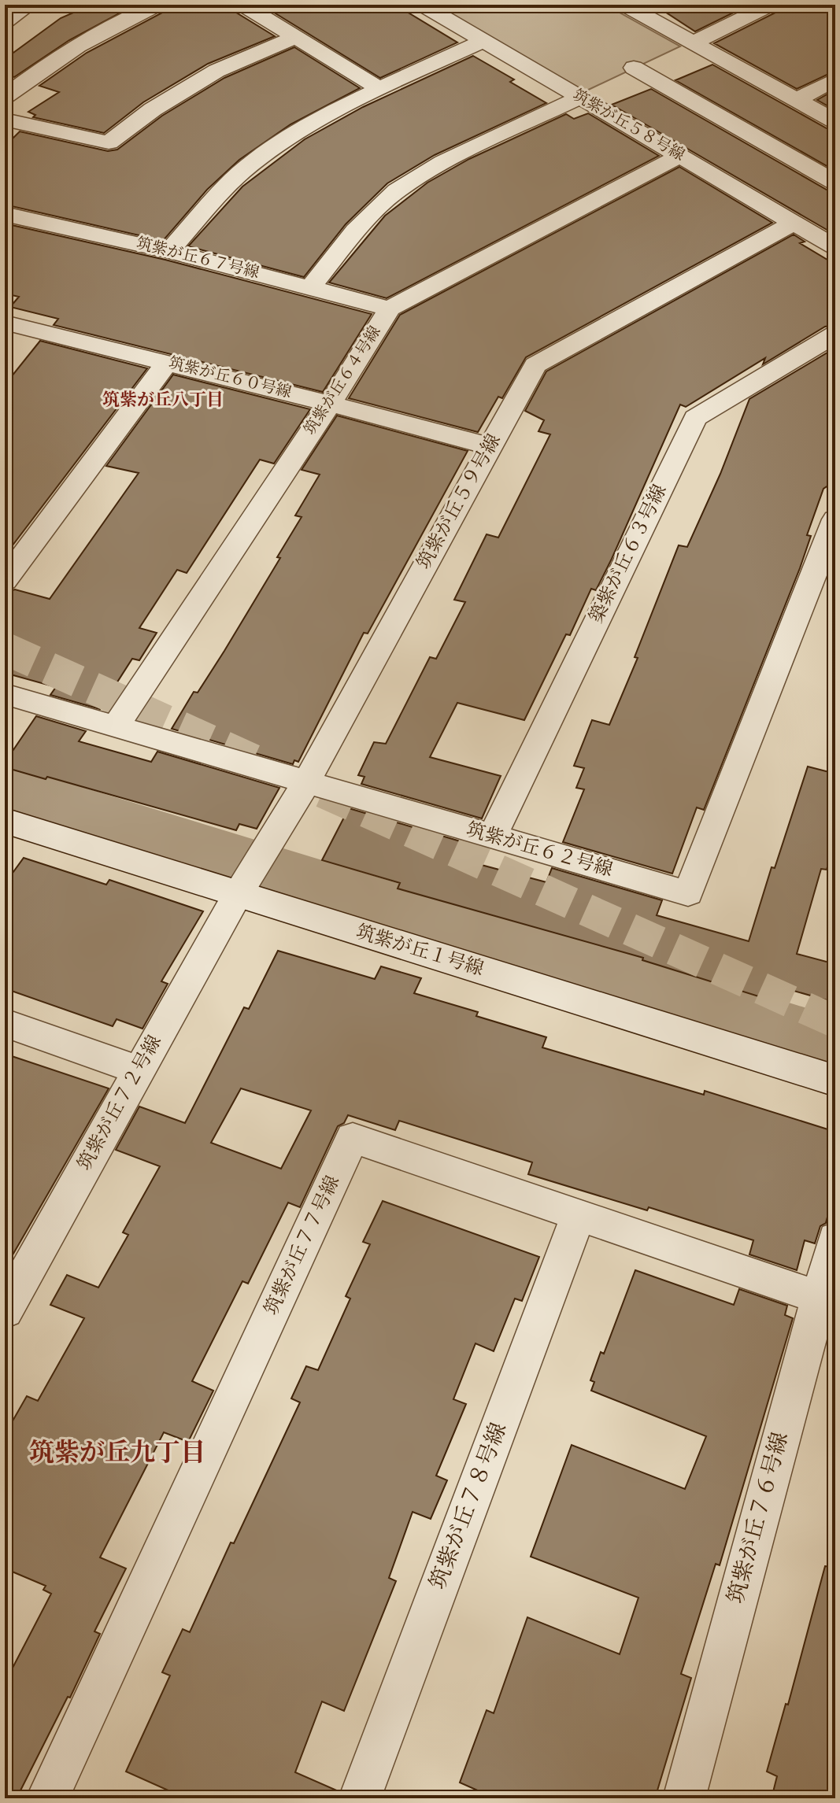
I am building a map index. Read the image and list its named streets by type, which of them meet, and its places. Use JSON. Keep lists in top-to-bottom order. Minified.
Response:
{"streets":{"street":["筑紫が丘５８号線","筑紫が丘６７号線","筑紫が丘６０号線","筑紫が丘６４号線","筑紫が丘５９号線","築紫が丘６３号線","筑紫が丘６２号線","筑紫が丘１号線","筑紫が丘７２号線","筑紫が丘７７号線","筑紫が丘７８号線","筑紫が丘７６号線"]},"crossings":[["筑紫が丘５８号線","筑紫が丘６４号線"],["筑紫が丘５８号線","筑紫が丘５９号線"],["筑紫が丘６７号線","筑紫が丘６４号線"],["筑紫が丘６０号線","筑紫が丘６４号線"],["筑紫が丘６０号線","筑紫が丘５９号線"],["筑紫が丘６４号線","筑紫が丘６２号線"],["筑紫が丘５９号線","筑紫が丘６２号線"],["筑紫が丘５９号線","筑紫が丘１号線"],["筑紫が丘５９号線","筑紫が丘７２号線"],["築紫が丘６３号線","筑紫が丘６２号線"],["筑紫が丘１号線","筑紫が丘７２号線"],["筑紫が丘７７号線","筑紫が丘７８号線"],["筑紫が丘７７号線","筑紫が丘７６号線"]],"districts":["筑紫が丘八丁目","筑紫が丘九丁目"]}
